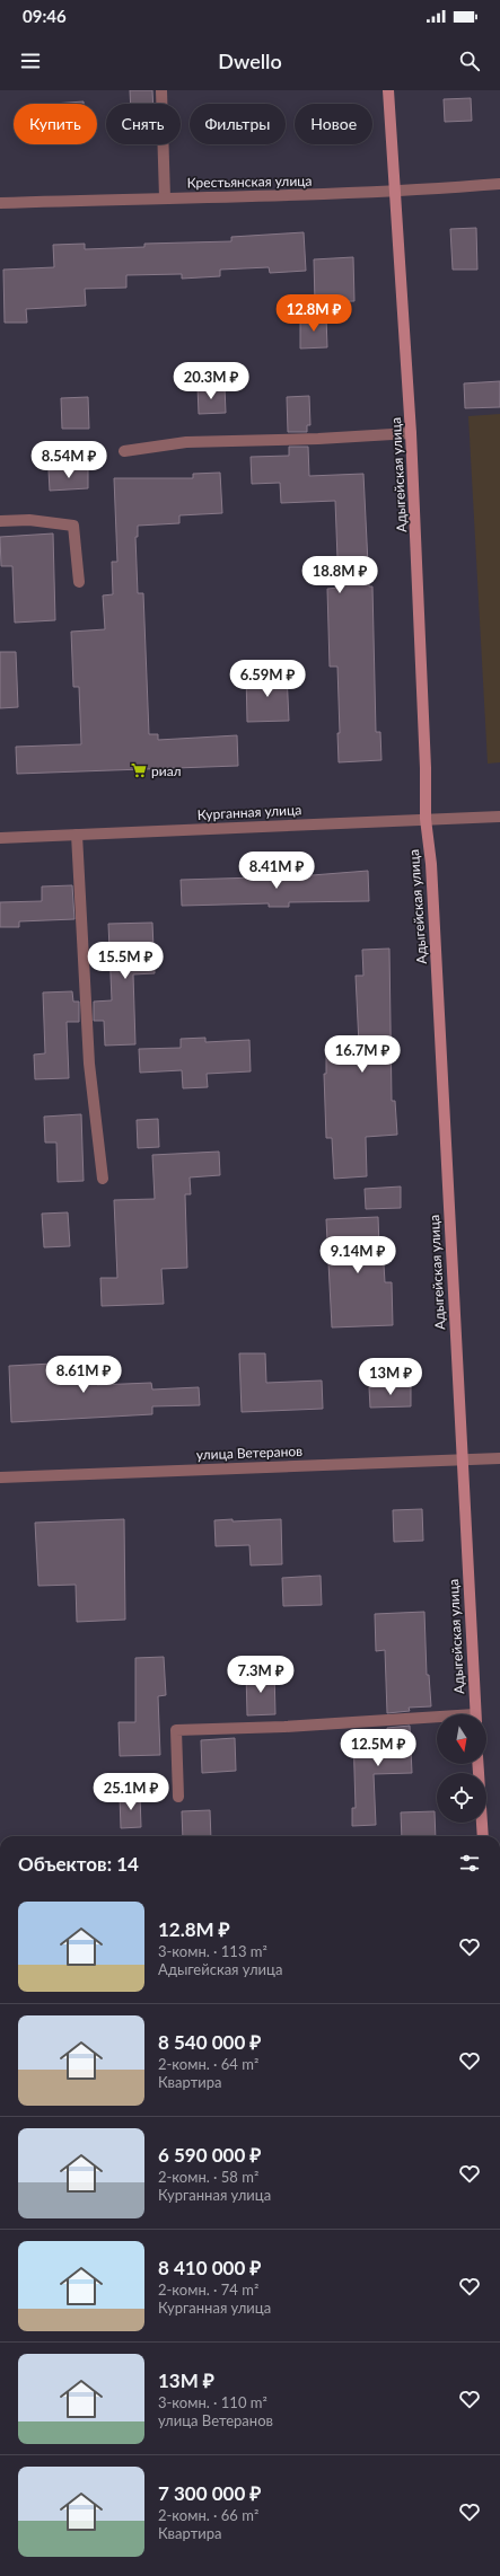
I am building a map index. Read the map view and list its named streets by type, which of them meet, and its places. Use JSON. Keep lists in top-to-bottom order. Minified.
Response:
{"streets":{"main road":["Адыгейская улица"],"street":["Крестьянская улица","Курганная улица","улица Ветеранов"]},"crossings":[["Крестьянская улица","Адыгейская улица"],["Адыгейская улица","Курганная улица"],["Адыгейская улица","улица Ветеранов"]],"places":{"supermarket":["риал"]},"north":"bottom","page":{"status":"09:46","header":"Dwello","chip":["Купить","Снять","Фильтры","Новое"],"price":["12.8M ₽","20.3M ₽","8.54M ₽","18.8M ₽","6.59M ₽","8.41M ₽","15.5M ₽","16.7M ₽","9.14M ₽","8.61M ₽","13M ₽","7.3M ₽","12.5M ₽","25.1M ₽"],"heading":"Объектов: 14","list":[{"name":"12.8M ₽","note":"3-комн. · 113 m² · Адыгейская улица"},{"name":"8 540 000 ₽","note":"2-комн. · 64 m² · Квартира"},{"name":"6 590 000 ₽","note":"2-комн. · 58 m² · Курганная улица"},{"name":"8 410 000 ₽","note":"2-комн. · 74 m² · Курганная улица"},{"name":"13M ₽","note":"3-комн. · 110 m² · улица Ветеранов"},{"name":"7 300 000 ₽","note":"2-комн. · 66 m² · Квартира"}]}}
